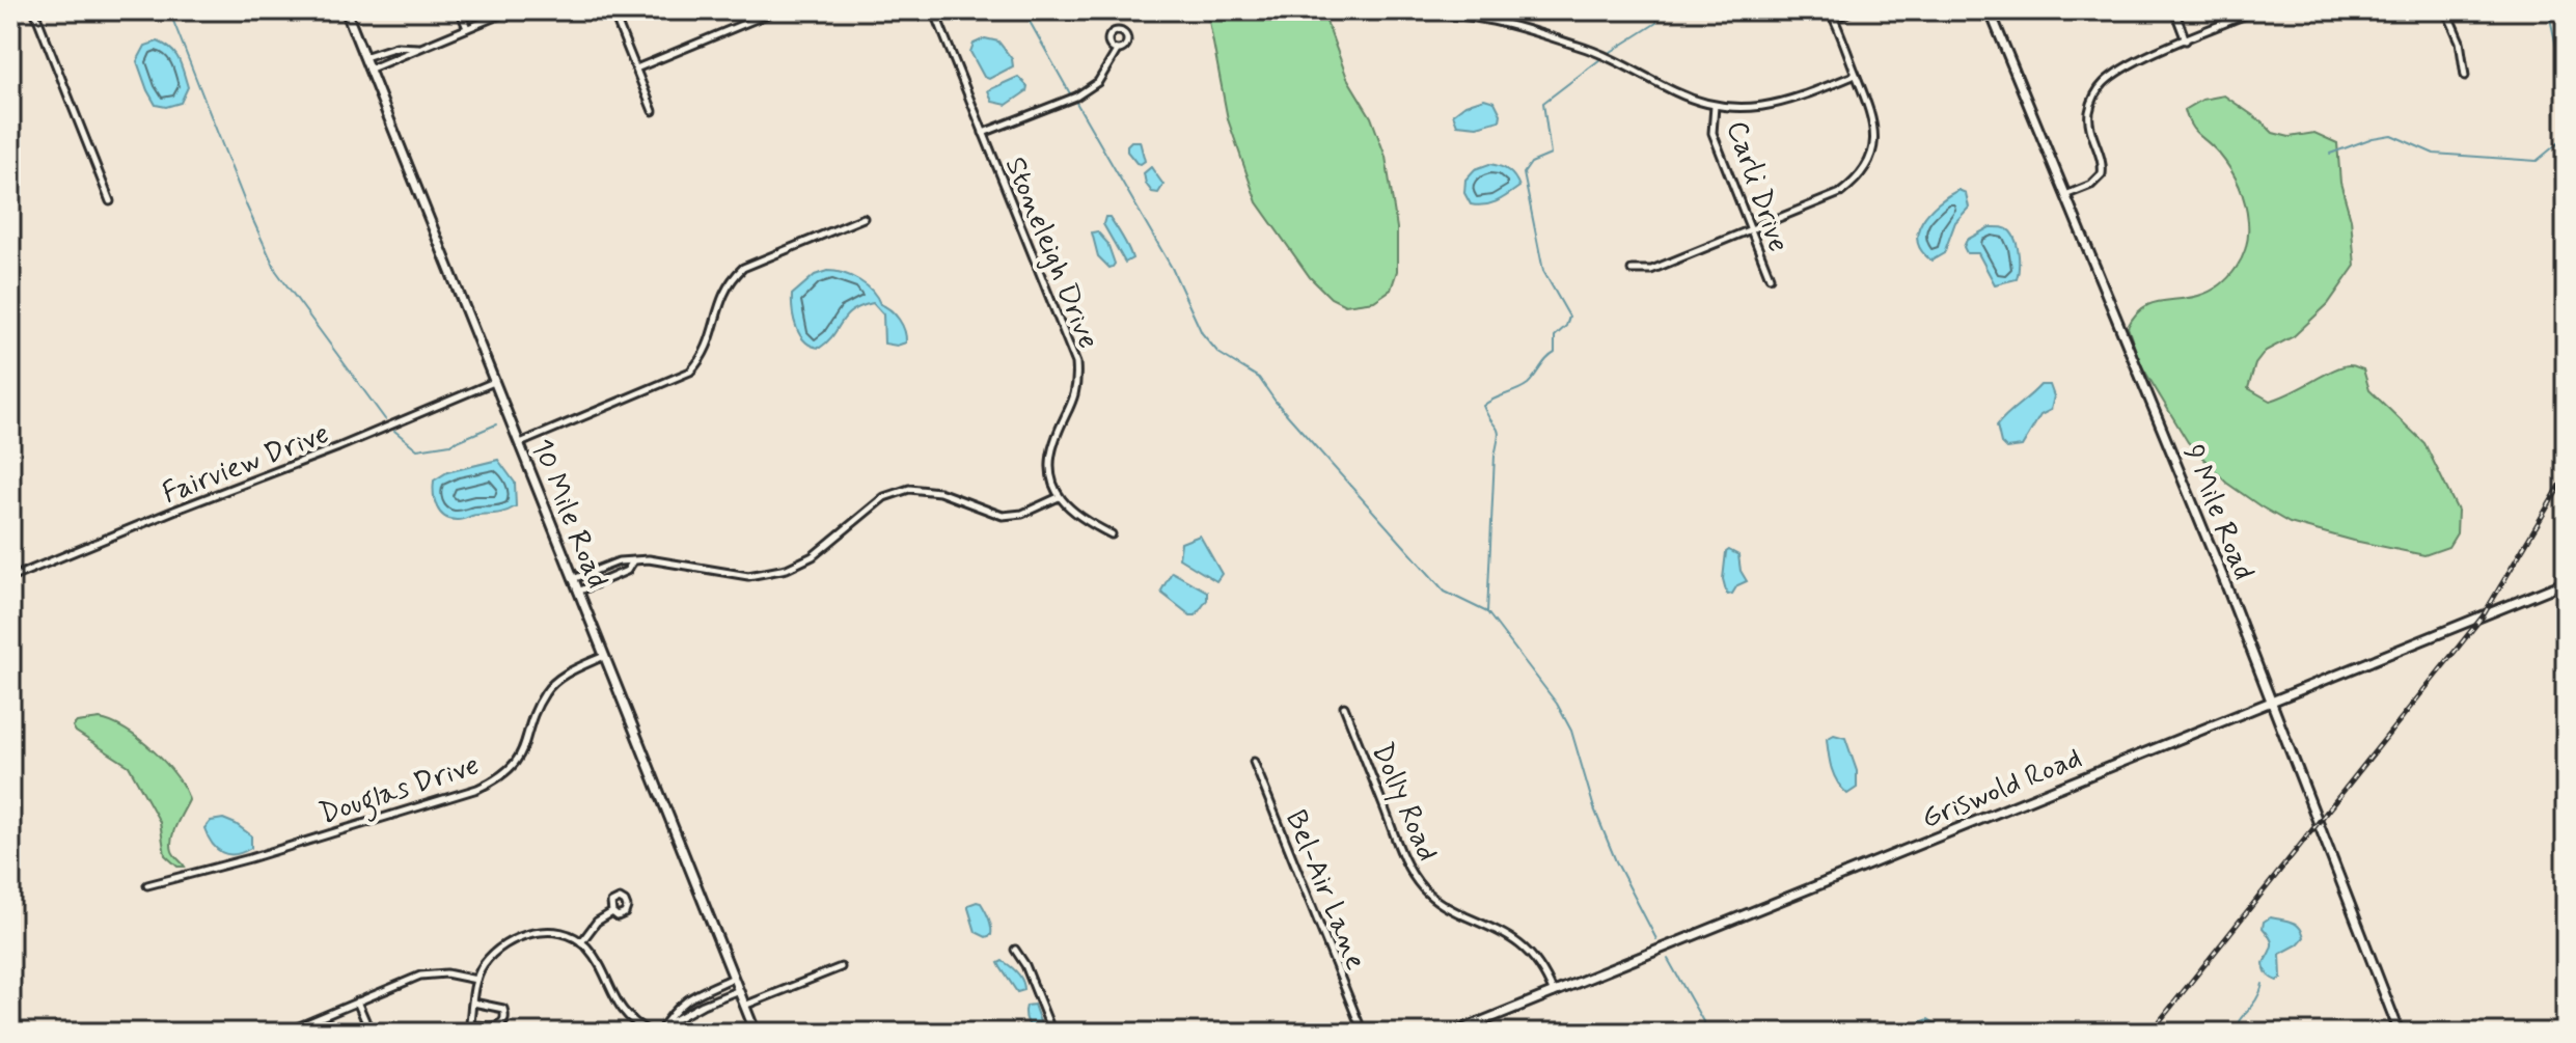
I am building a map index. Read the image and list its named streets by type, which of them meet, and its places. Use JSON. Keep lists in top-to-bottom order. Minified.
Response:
{"streets":{"street":["Carli Drive","Stoneleigh Drive","Fairview Drive","9 Mile Road","10 Mile Road","Griswold Road","Douglas Drive","Dolly Road","Bel-Air Lane"]},"crossings":[["Fairview Drive","10 Mile Road"],["9 Mile Road","Griswold Road"],["10 Mile Road","Douglas Drive"],["Griswold Road","Dolly Road"]]}
